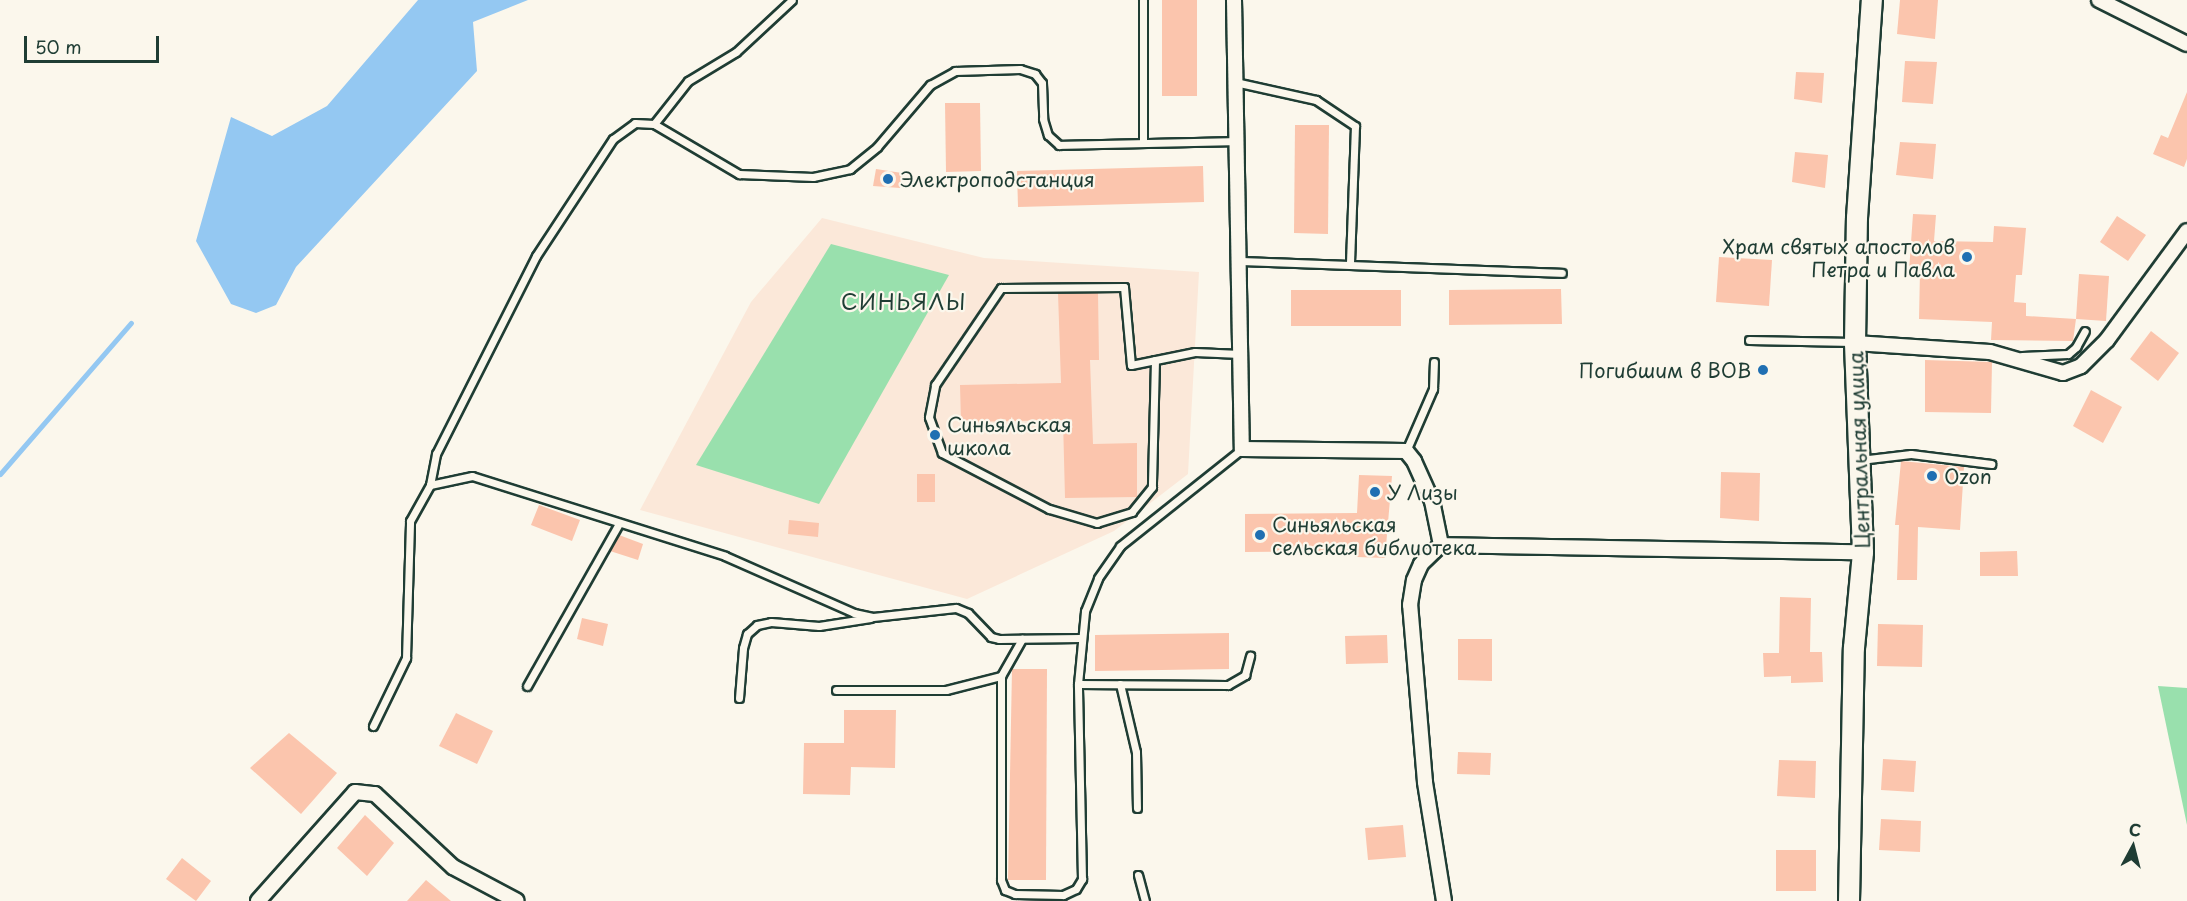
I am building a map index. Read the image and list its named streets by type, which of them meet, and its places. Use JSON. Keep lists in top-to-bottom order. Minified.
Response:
{"streets":{"street":["Центральная улица"]},"districts":["СИНЬЯЛЫ"],"places":["Электроподстанция","Храм святых апостолов Петра и Павла","Погибшим в ВОВ","Синьяльская школа","Ozon","У Лизы","Синьяльская сельская библиотека"],"scale_bar":"50 m","north":"top"}
